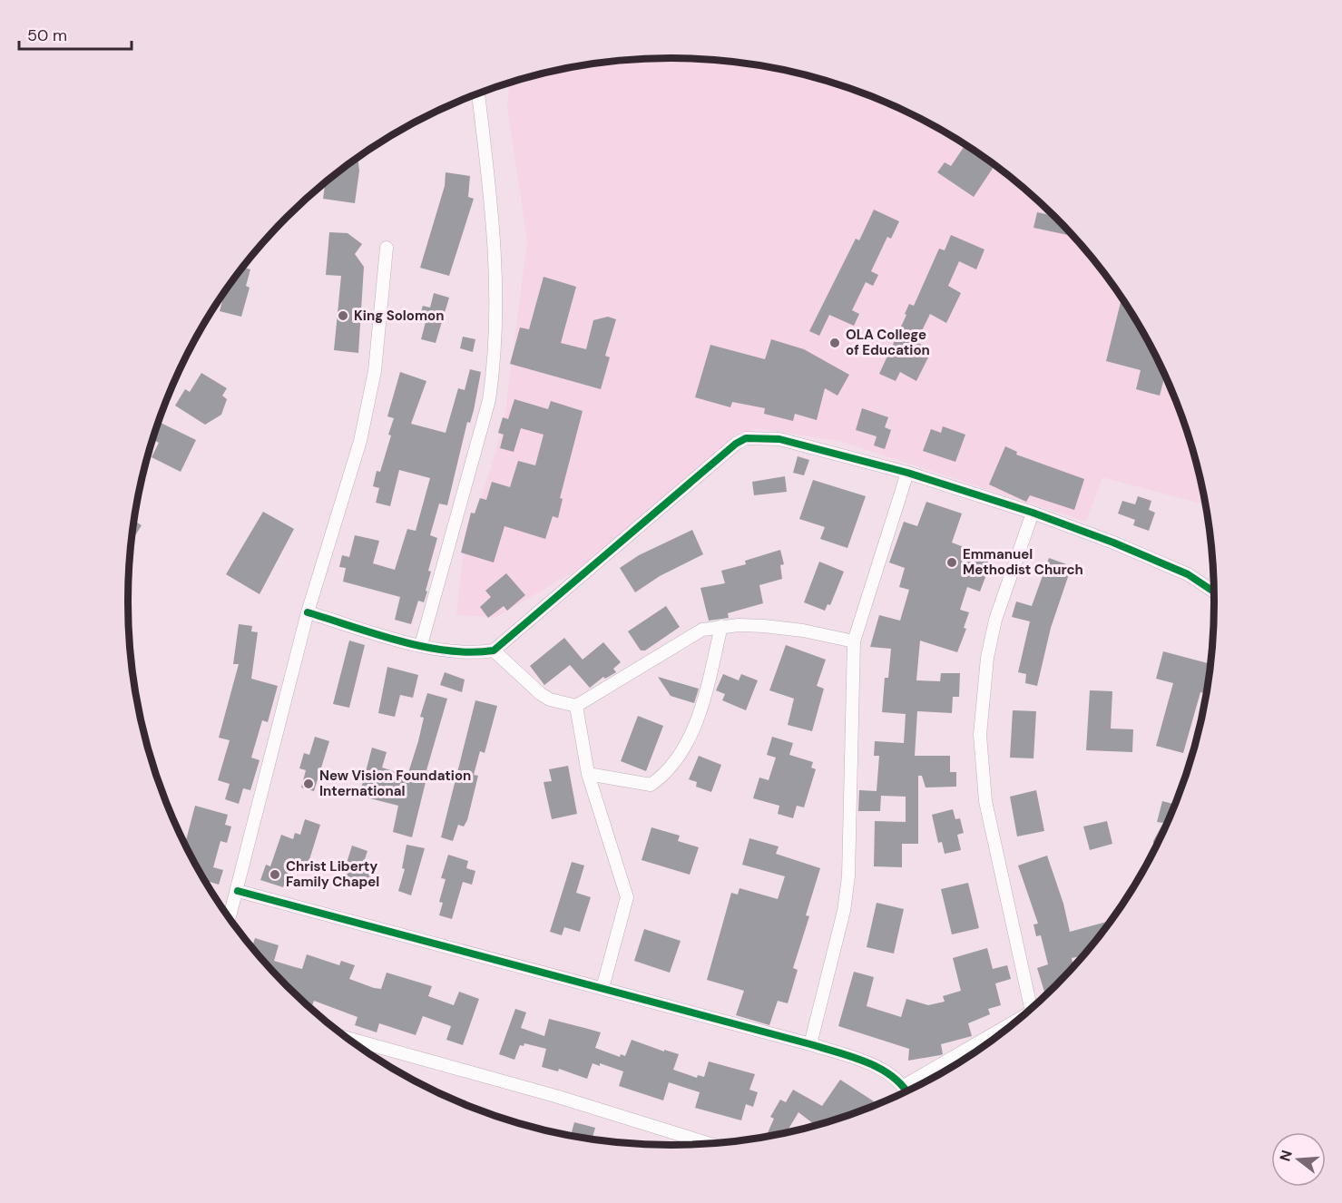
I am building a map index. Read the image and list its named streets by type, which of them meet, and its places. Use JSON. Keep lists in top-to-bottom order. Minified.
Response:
{"places":["King Solomon","OLA College of Education","Emmanuel Methodist Church","New Vision Foundation International","Christ Liberty Family Chapel"],"scale_bar":"50 m","north":"left"}
